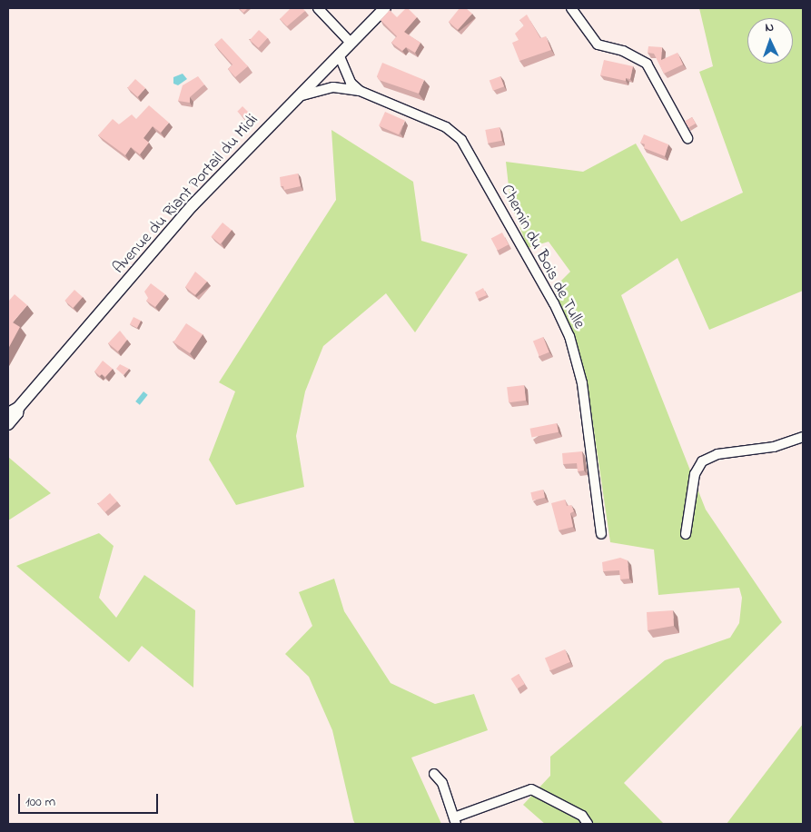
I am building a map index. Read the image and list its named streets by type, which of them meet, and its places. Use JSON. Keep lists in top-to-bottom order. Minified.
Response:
{"streets":{"main road":["Avenue du Riant Portail du Midi"],"street":["Chemin du Bois de Tulle"]},"crossings":[["Avenue du Riant Portail du Midi","Chemin du Bois de Tulle"]],"scale_bar":"100 m","north":"top"}
